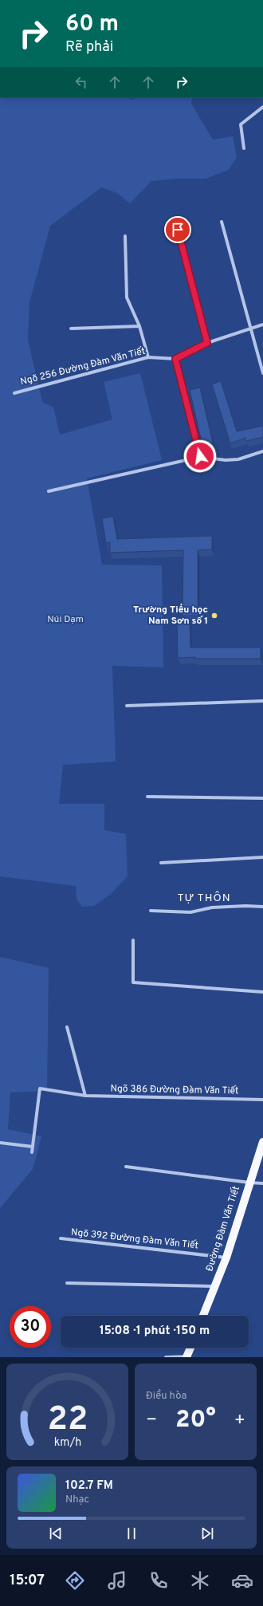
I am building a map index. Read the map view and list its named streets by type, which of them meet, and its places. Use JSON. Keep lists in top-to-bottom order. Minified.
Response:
{"streets":{"main road":["Đường Đàm Văn Tiết"],"street":["Ngõ 256 Đường Đàm Văn Tiết","Ngõ 386 Đường Đàm Văn Tiết","Ngõ 392 Đường Đàm Văn Tiết"]},"crossings":[["Đường Đàm Văn Tiết","Ngõ 392 Đường Đàm Văn Tiết"]],"districts":["TỰ THÔN"],"parks":["Núi Dạm"],"places":["Trường Tiểu học Nam Sơn số 1"],"page":{"turn":["60 m","Rẽ phải"],"limit":"30","trip":"15:08 · 1 phút · 150 m","tile":"Điều hòa","heat":["−","20°","+"],"song":["102.7 FM","Nhạc"],"tabs":"15:07","gauge":["22","km/h"]}}
